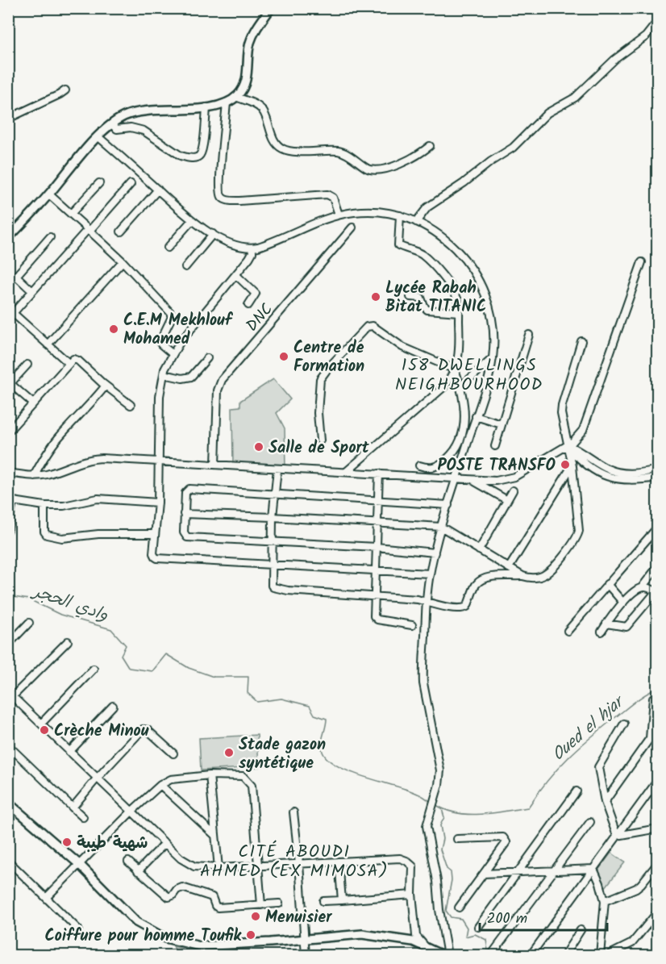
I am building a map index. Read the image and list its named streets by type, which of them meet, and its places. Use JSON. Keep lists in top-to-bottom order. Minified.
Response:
{"streets":{"street":["DNC"]},"districts":["158 DWELLINGS NEIGHBOURHOOD","CITÉ ABOUDI AHMED (EX MIMOSA)"],"water":["وادي الحجر","Oued el hjar"],"places":["Lycée Rabah Bitat TITANIC","C.E.M Mekhlouf Mohamed","Centre de Formation","Salle de Sport","POSTE TRANSFO","Crèche Minou","Stade gazon syntétique","شهية طيبة","Menuisier","Coiffure pour homme Toufik"],"scale_bar":"200 m"}
